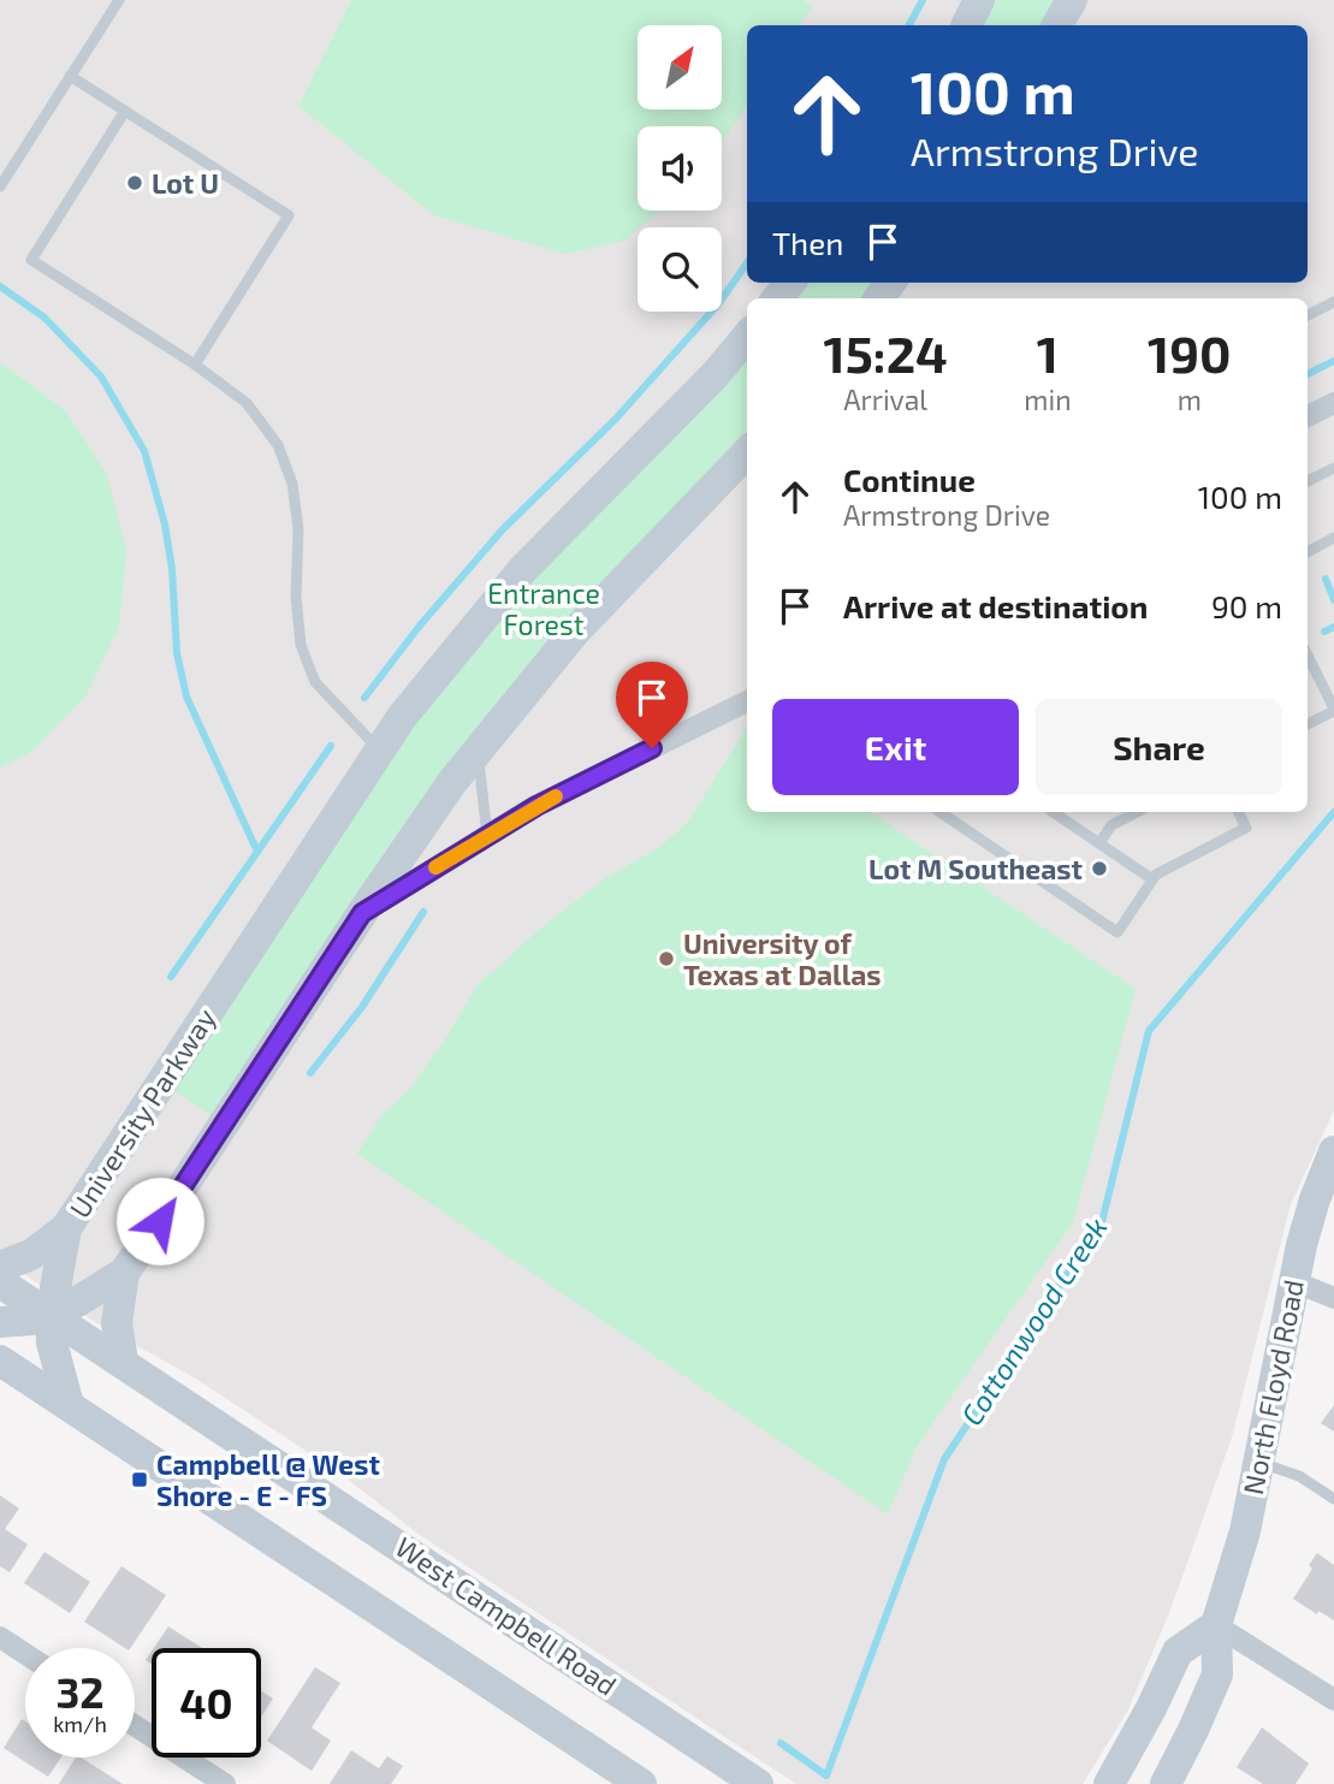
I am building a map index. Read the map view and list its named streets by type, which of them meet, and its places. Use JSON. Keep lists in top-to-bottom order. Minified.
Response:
{"streets":{"street":["University Parkway","North Floyd Road","West Campbell Road"]},"crossings":[["University Parkway","West Campbell Road"]],"water":["Cottonwood Creek"],"parks":["Entrance Forest"],"places":{"other":["Lot U","Lot M Southeast","University of Texas at Dallas"],"transit":["Campbell @ West Shore - E - FS"]},"north":"top right","page":{"turn":["100 m","Armstrong Drive"],"then":"Then","eta":["15:24","Arrival","1","min","190","m"],"list":[{"name":"Continue","note":"Armstrong Drive","value":"100 m"},{"name":"Arrive at destination","value":"90 m"}],"buttons":["Exit","Share"],"speed":"32 km/h","limit":"40"}}
